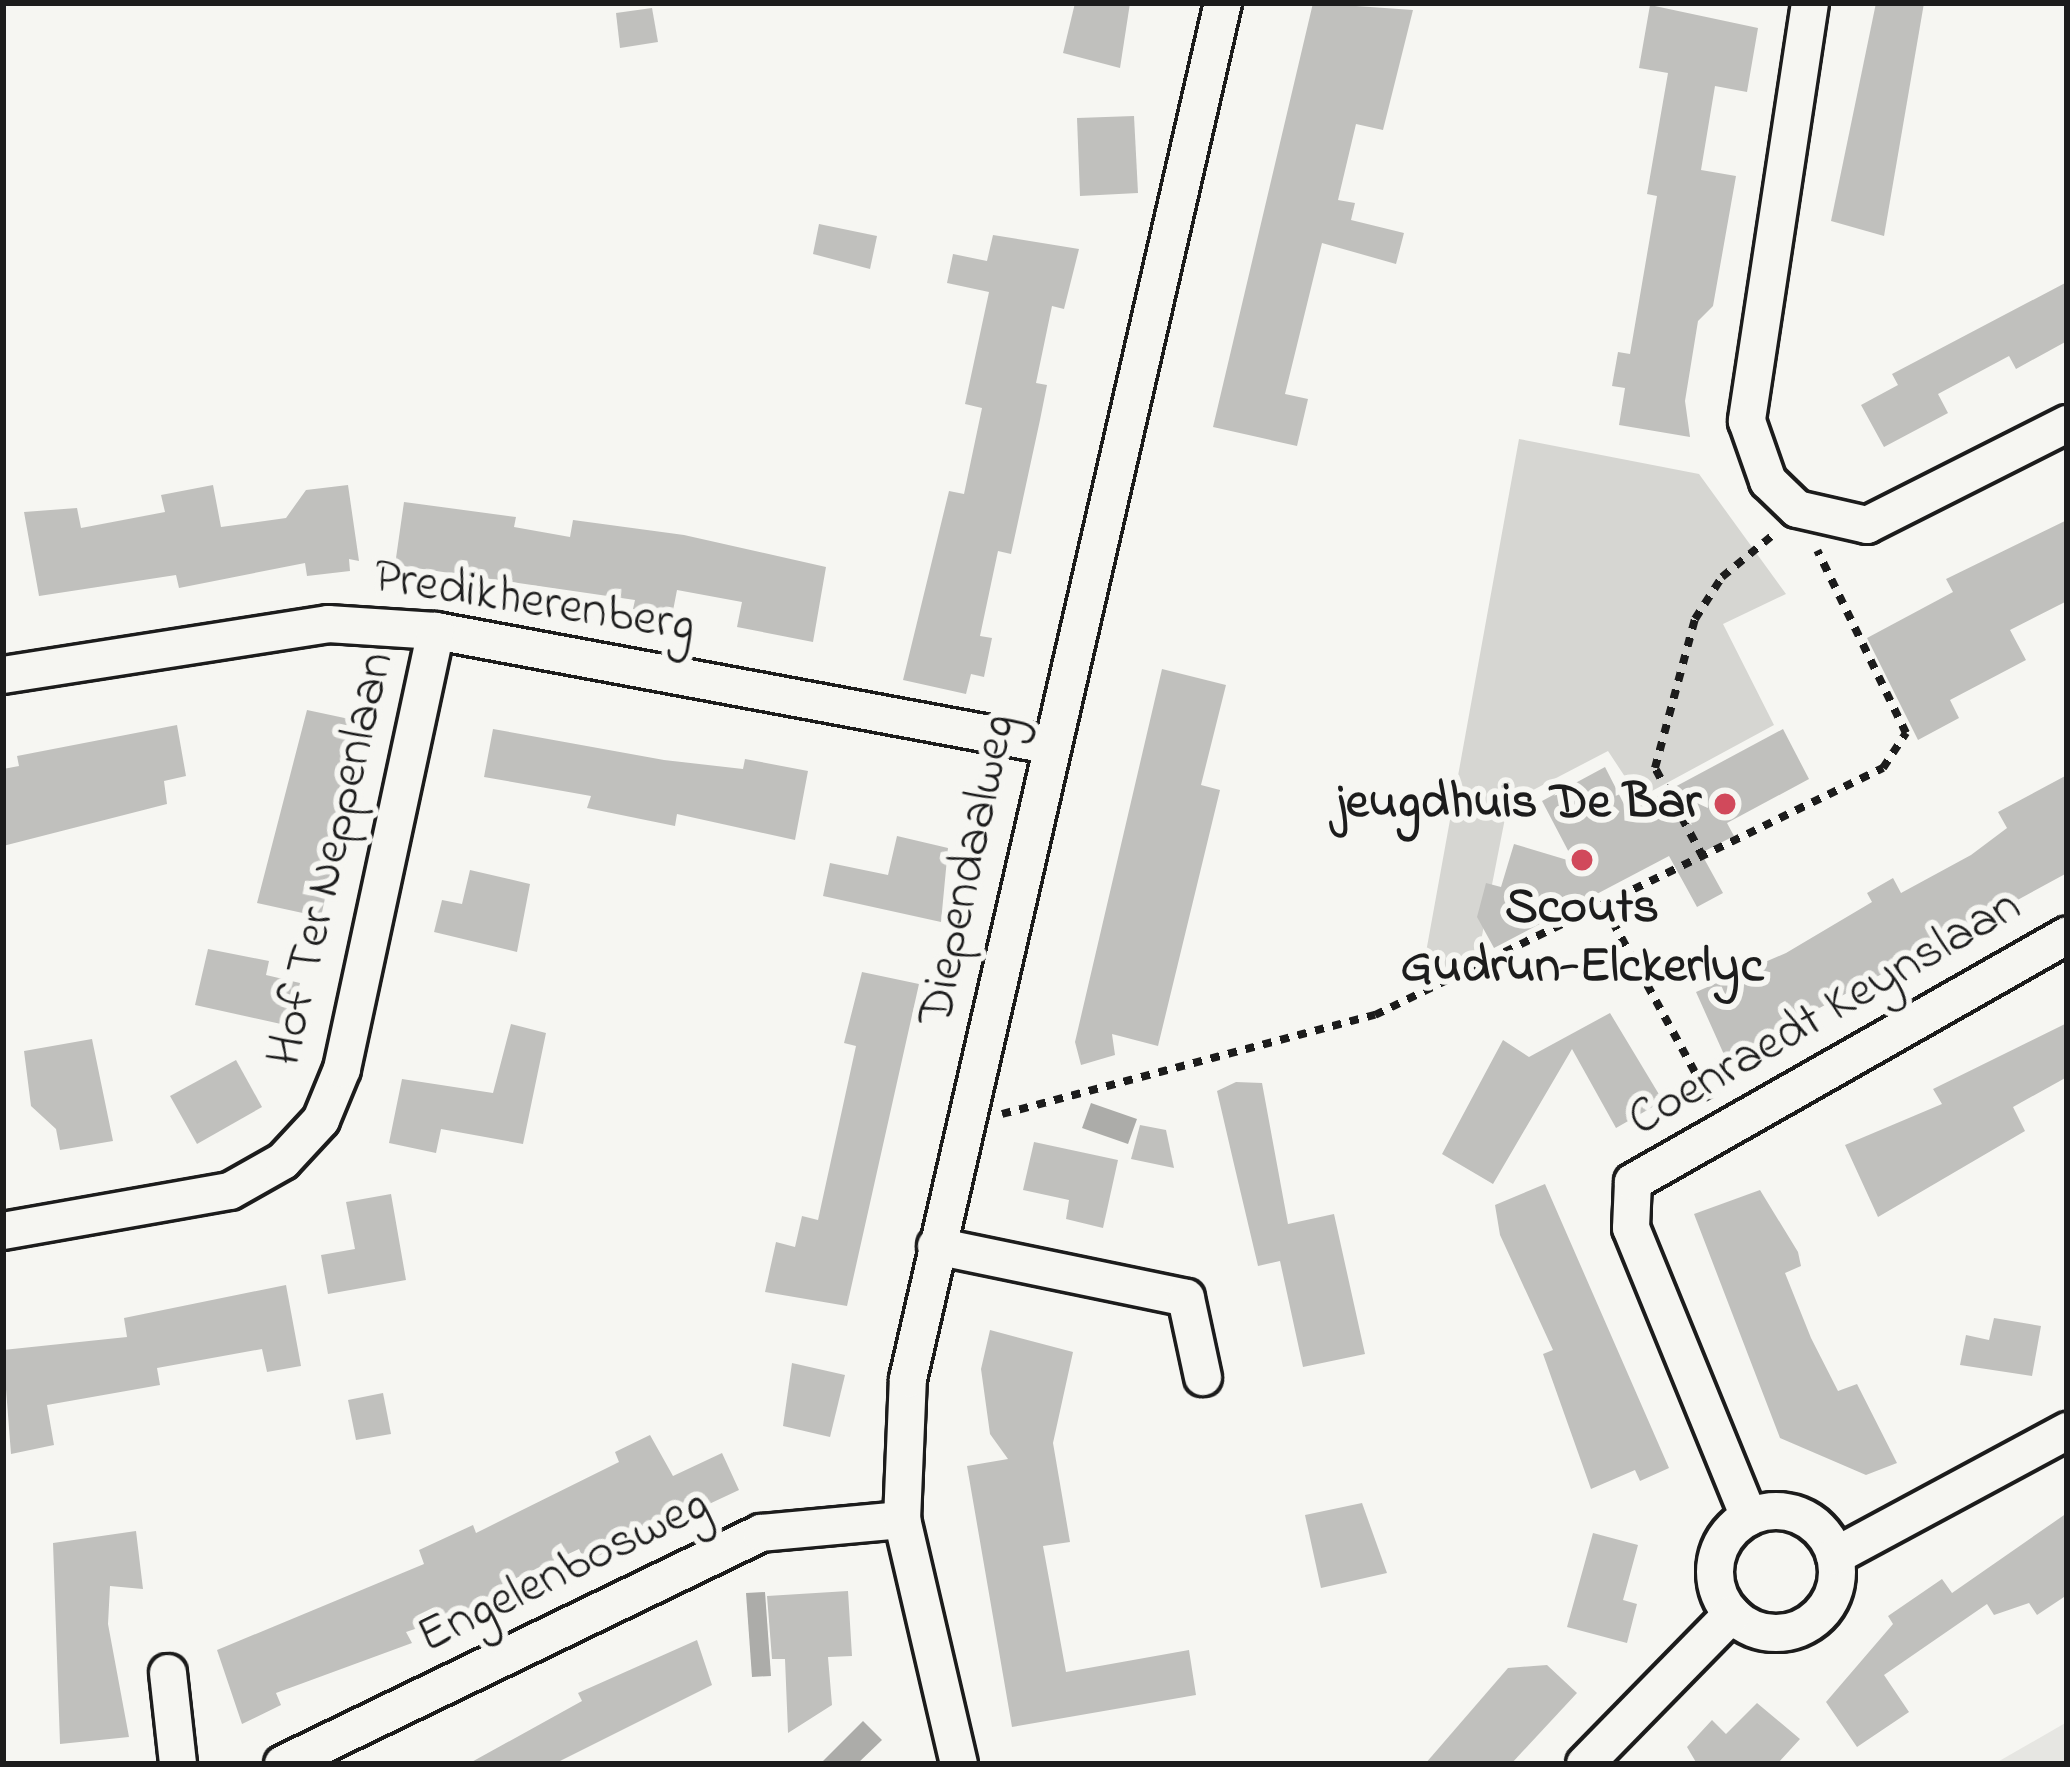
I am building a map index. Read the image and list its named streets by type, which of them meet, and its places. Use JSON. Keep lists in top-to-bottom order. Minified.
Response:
{"streets":{"street":["Predikherenberg","Hof Ter Neppenlaan","Diependaalweg","Coenraedt Keynslaan","Engelenbosweg"]},"crossings":[["Predikherenberg","Hof Ter Neppenlaan"],["Predikherenberg","Diependaalweg"],["Diependaalweg","Engelenbosweg"]],"places":["jeugdhuis De Bar","Scouts Gudrun-Elckerlyc"]}
